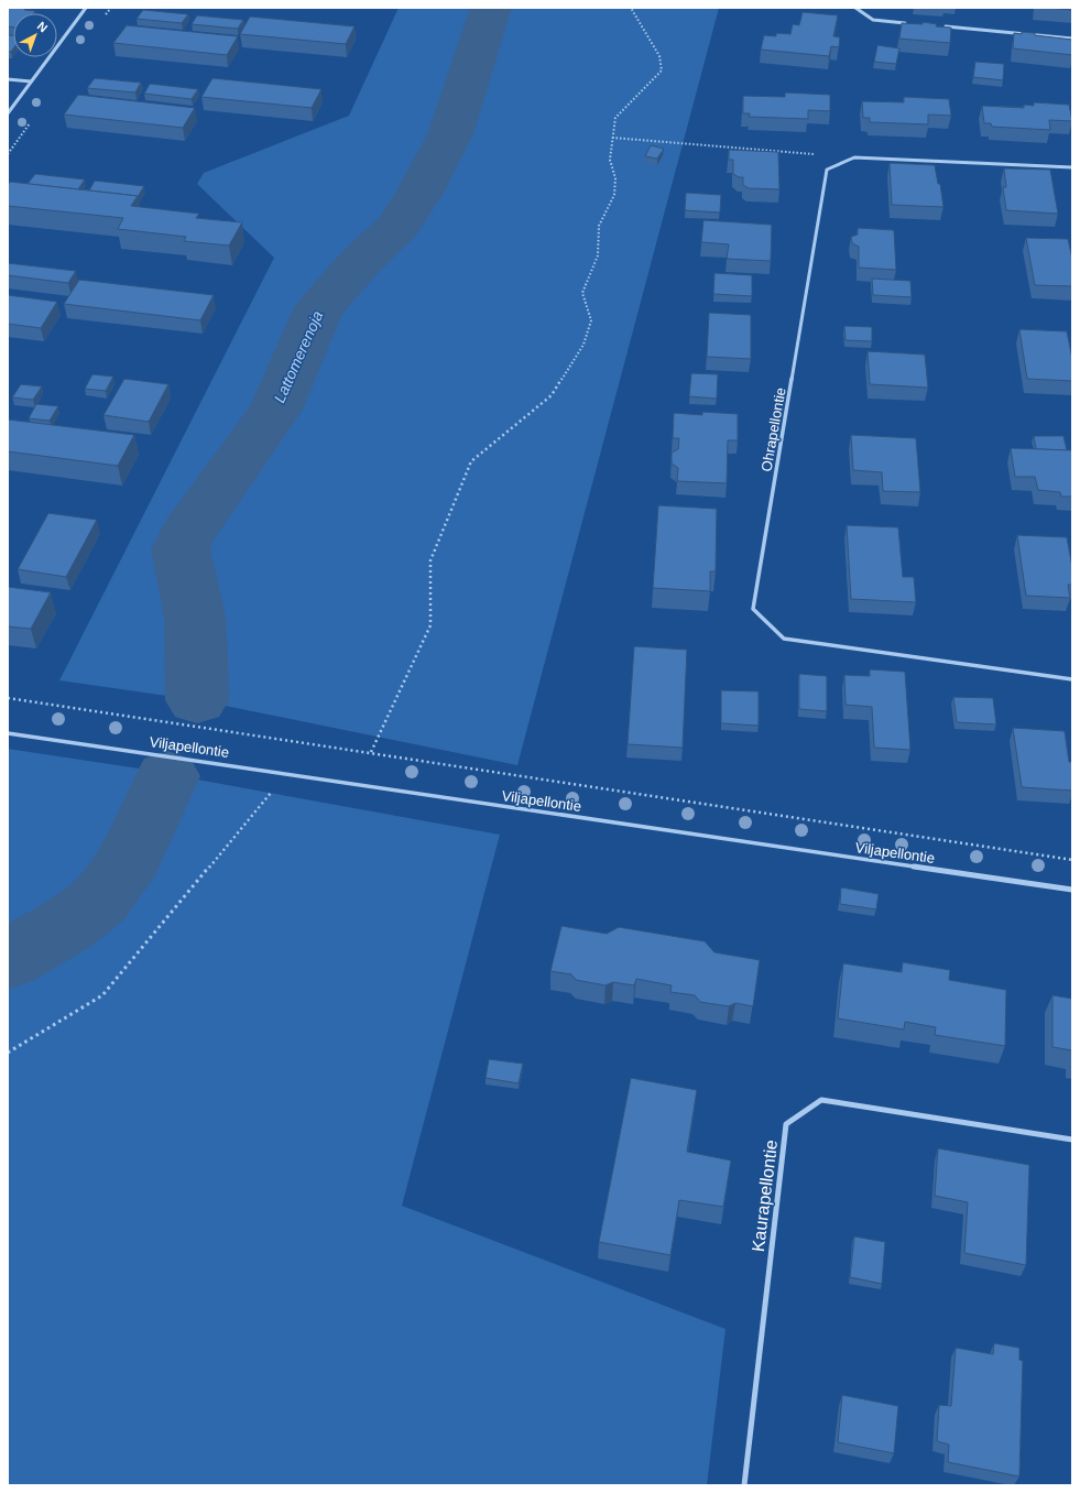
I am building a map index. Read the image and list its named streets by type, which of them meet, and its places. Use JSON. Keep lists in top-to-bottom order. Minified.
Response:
{"streets":{"street":["Ohrapellontie","Viljapellontie","Kaurapellontie"]},"water":["Lattomerenoja"],"north":"top right"}
